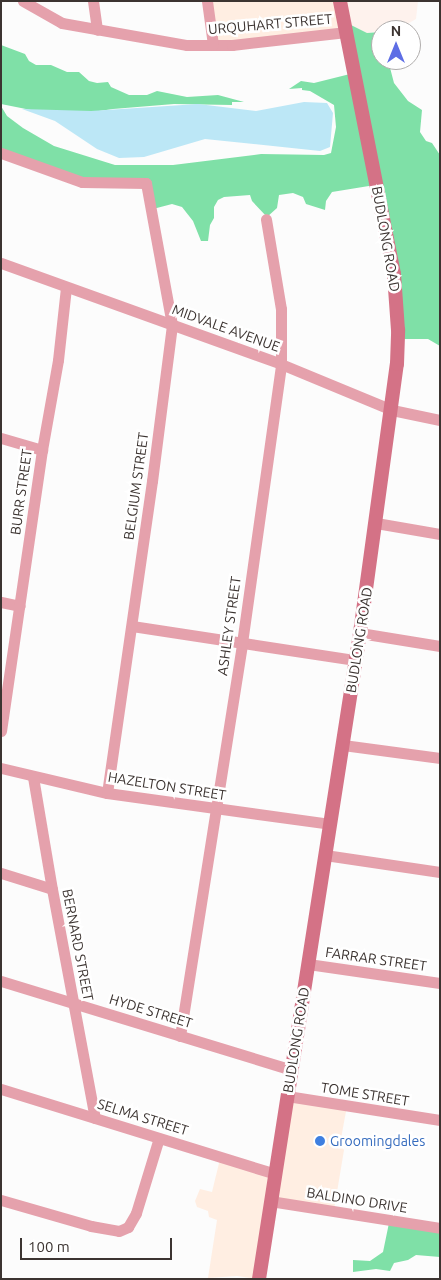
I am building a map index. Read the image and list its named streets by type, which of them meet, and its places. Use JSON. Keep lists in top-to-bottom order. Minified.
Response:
{"streets":{"main road":["BUDLONG ROAD"],"street":["URQUHART STREET","MIDVALE AVENUE","BELGIUM STREET","BURR STREET","ASHLEY STREET","HAZELTON STREET","BERNARD STREET","FARRAR STREET","HYDE STREET","TOME STREET","SELMA STREET","BALDINO DRIVE"]},"crossings":[["URQUHART STREET","BUDLONG ROAD"],["BUDLONG ROAD","MIDVALE AVENUE"],["BUDLONG ROAD","HAZELTON STREET"],["BUDLONG ROAD","FARRAR STREET"],["BUDLONG ROAD","HYDE STREET"],["BUDLONG ROAD","TOME STREET"],["BUDLONG ROAD","SELMA STREET"],["BUDLONG ROAD","BALDINO DRIVE"],["MIDVALE AVENUE","BELGIUM STREET"],["MIDVALE AVENUE","BURR STREET"],["MIDVALE AVENUE","ASHLEY STREET"],["BELGIUM STREET","HAZELTON STREET"],["ASHLEY STREET","HAZELTON STREET"],["ASHLEY STREET","HYDE STREET"],["HAZELTON STREET","BERNARD STREET"],["BERNARD STREET","HYDE STREET"],["BERNARD STREET","SELMA STREET"]],"places":["Groomingdales"],"scale_bar":"100 m","north":"top"}
